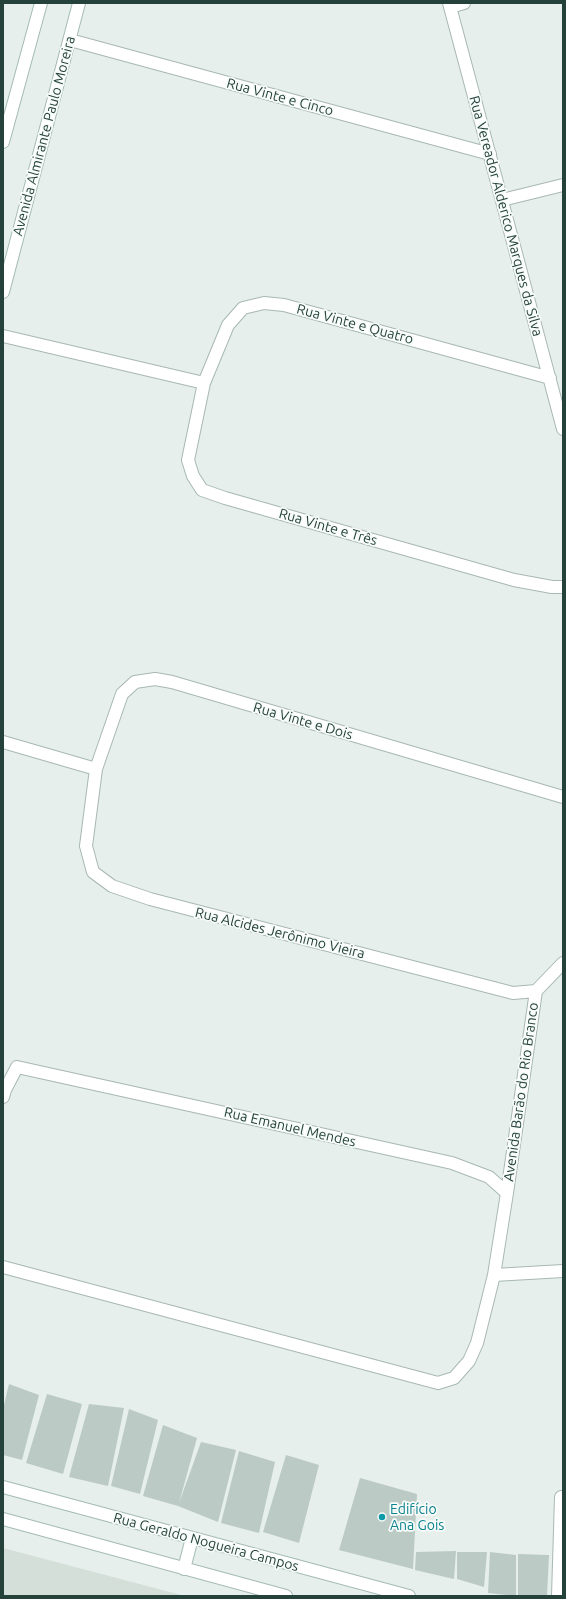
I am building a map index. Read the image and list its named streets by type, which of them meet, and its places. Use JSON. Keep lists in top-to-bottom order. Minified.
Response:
{"streets":{"street":["Rua Vinte e Cinco","Avenida Almirante Paulo Moreira","Rua Vereador Alderico Marques da Silva","Rua Vinte e Quatro","Rua Vinte e Três","Rua Vinte e Dois","Rua Alcides Jerônimo Vieira","Avenida Barão do Rio Branco","Rua Emanuel Mendes","Rua Geraldo Nogueira Campos"]},"crossings":[["Rua Vinte e Cinco","Avenida Almirante Paulo Moreira"],["Rua Vinte e Cinco","Rua Vereador Alderico Marques da Silva"],["Rua Vereador Alderico Marques da Silva","Rua Vinte e Quatro"],["Rua Vinte e Quatro","Rua Vinte e Três"],["Rua Vinte e Dois","Rua Alcides Jerônimo Vieira"],["Rua Alcides Jerônimo Vieira","Avenida Barão do Rio Branco"],["Avenida Barão do Rio Branco","Rua Emanuel Mendes"]],"places":["Edifício Ana Gois"]}
